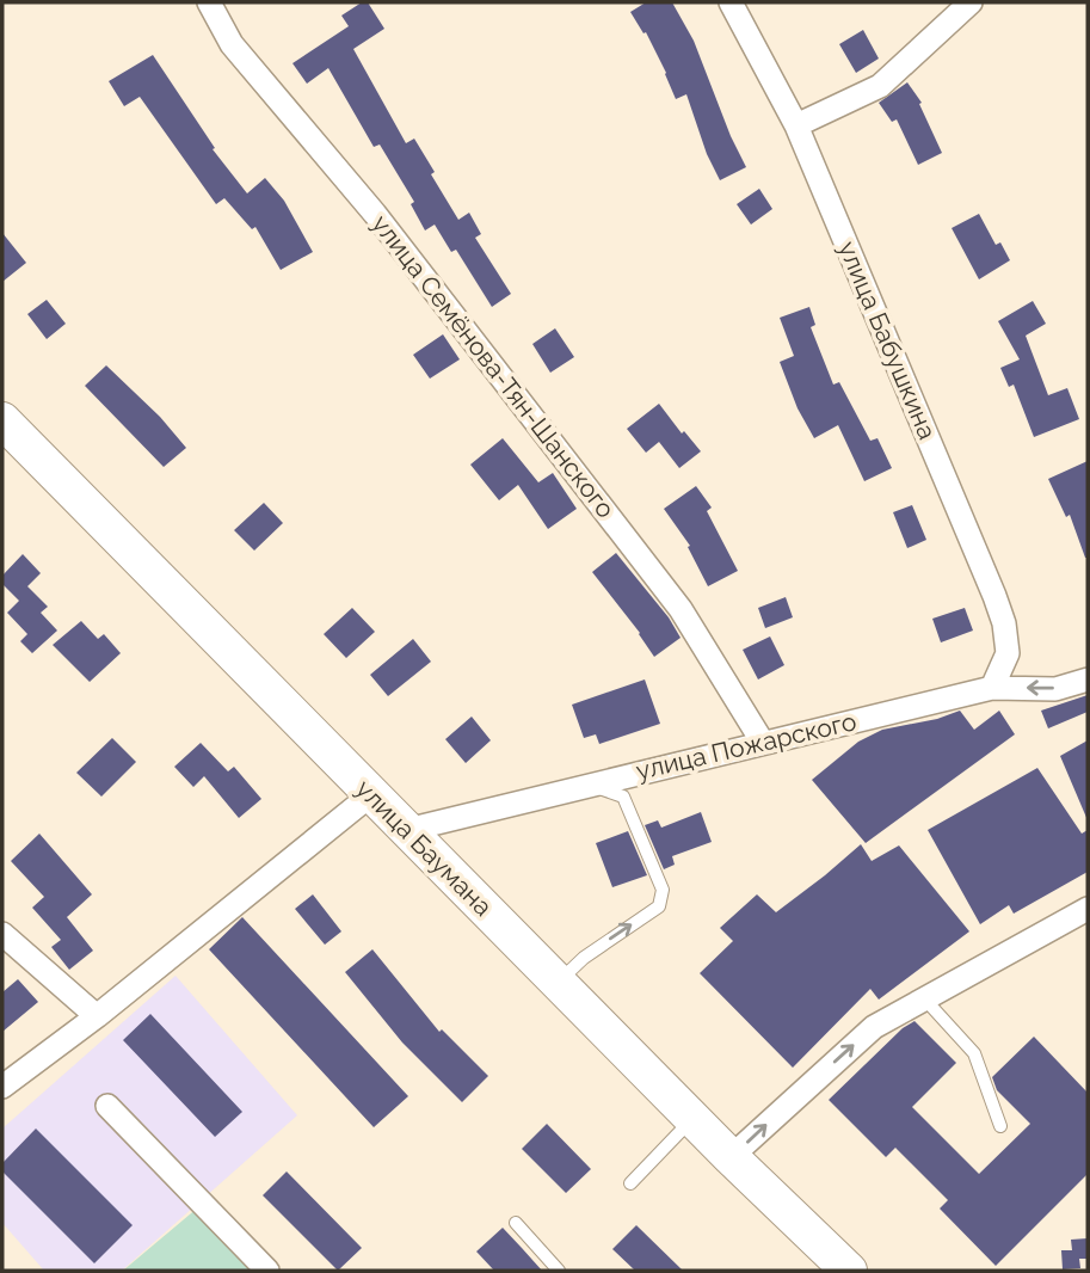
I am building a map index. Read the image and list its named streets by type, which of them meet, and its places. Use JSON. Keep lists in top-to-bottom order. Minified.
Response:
{"streets":{"main road":["улица Баумана"],"street":["улица Бабушкина","улица Семёнова-Тян-Шанского","улица Пожарского"]},"crossings":[["улица Бабушкина","улица Пожарского"],["улица Семёнова-Тян-Шанского","улица Пожарского"],["улица Пожарского","улица Баумана"]]}
